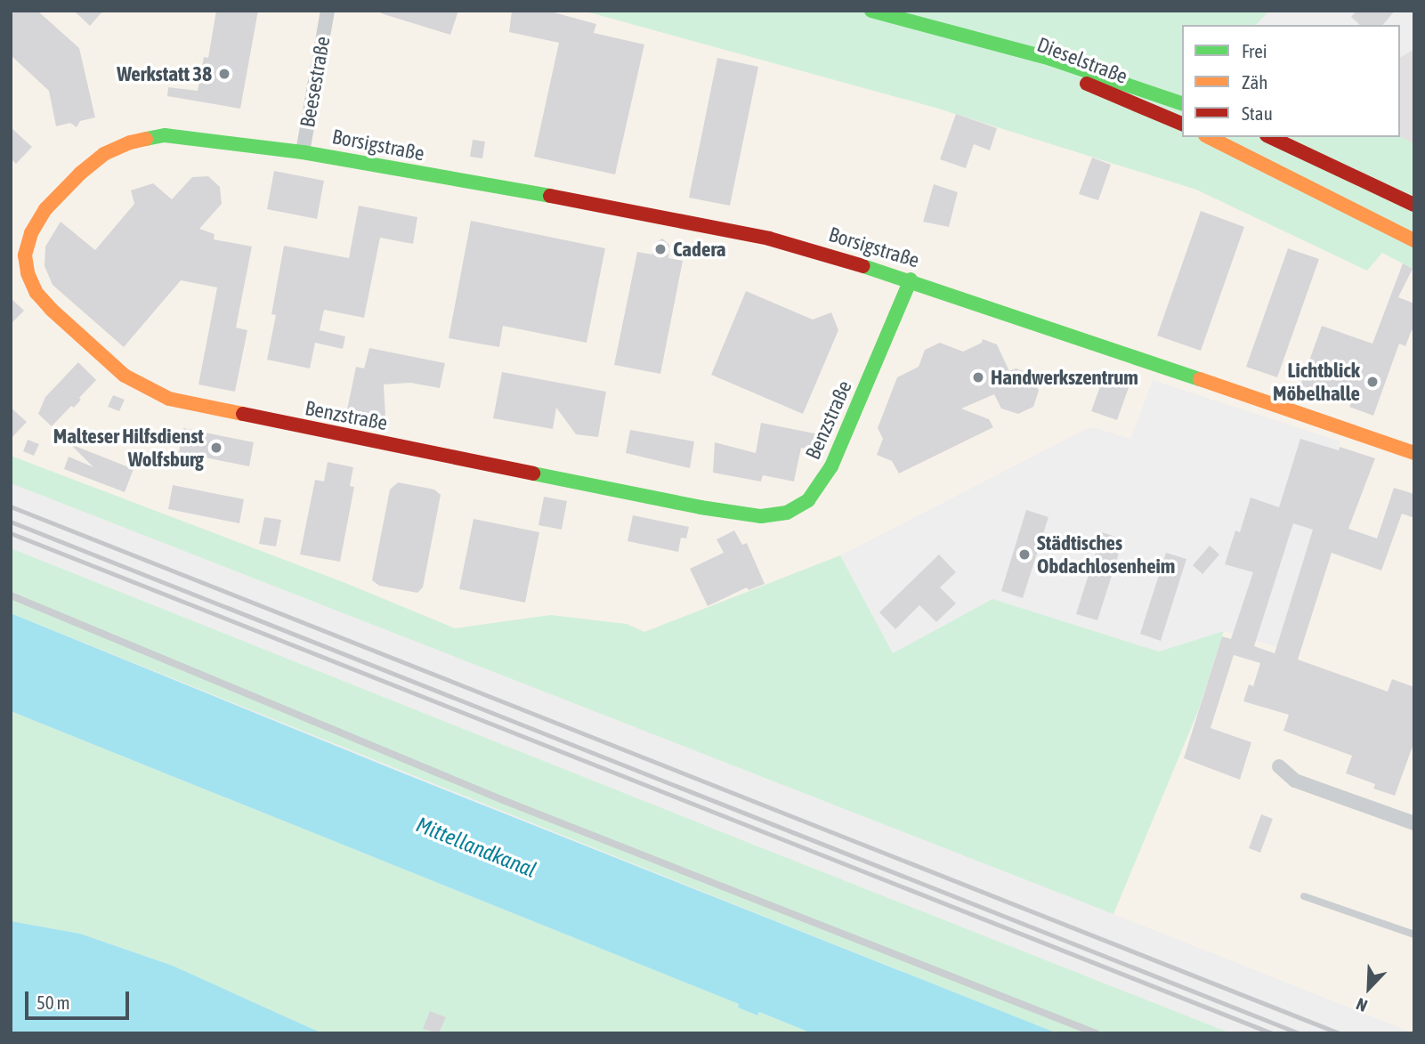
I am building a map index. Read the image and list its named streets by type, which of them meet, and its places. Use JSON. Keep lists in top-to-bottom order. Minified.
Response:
{"streets":{"street":["Dieselstraße","Beesestraße","Borsigstraße","Benzstraße"]},"crossings":[["Beesestraße","Borsigstraße"],["Beesestraße","Benzstraße"],["Borsigstraße","Benzstraße"]],"water":["Mittellandkanal"],"places":["Werkstatt 38","Cadera","Handwerkszentrum","Lichtblick Möbelhalle","Malteser Hilfsdienst Wolfsburg","Städtisches Obdachlosenheim"],"legend":["Frei","Zäh","Stau"],"scale_bar":"50 m","north":"bottom left"}
